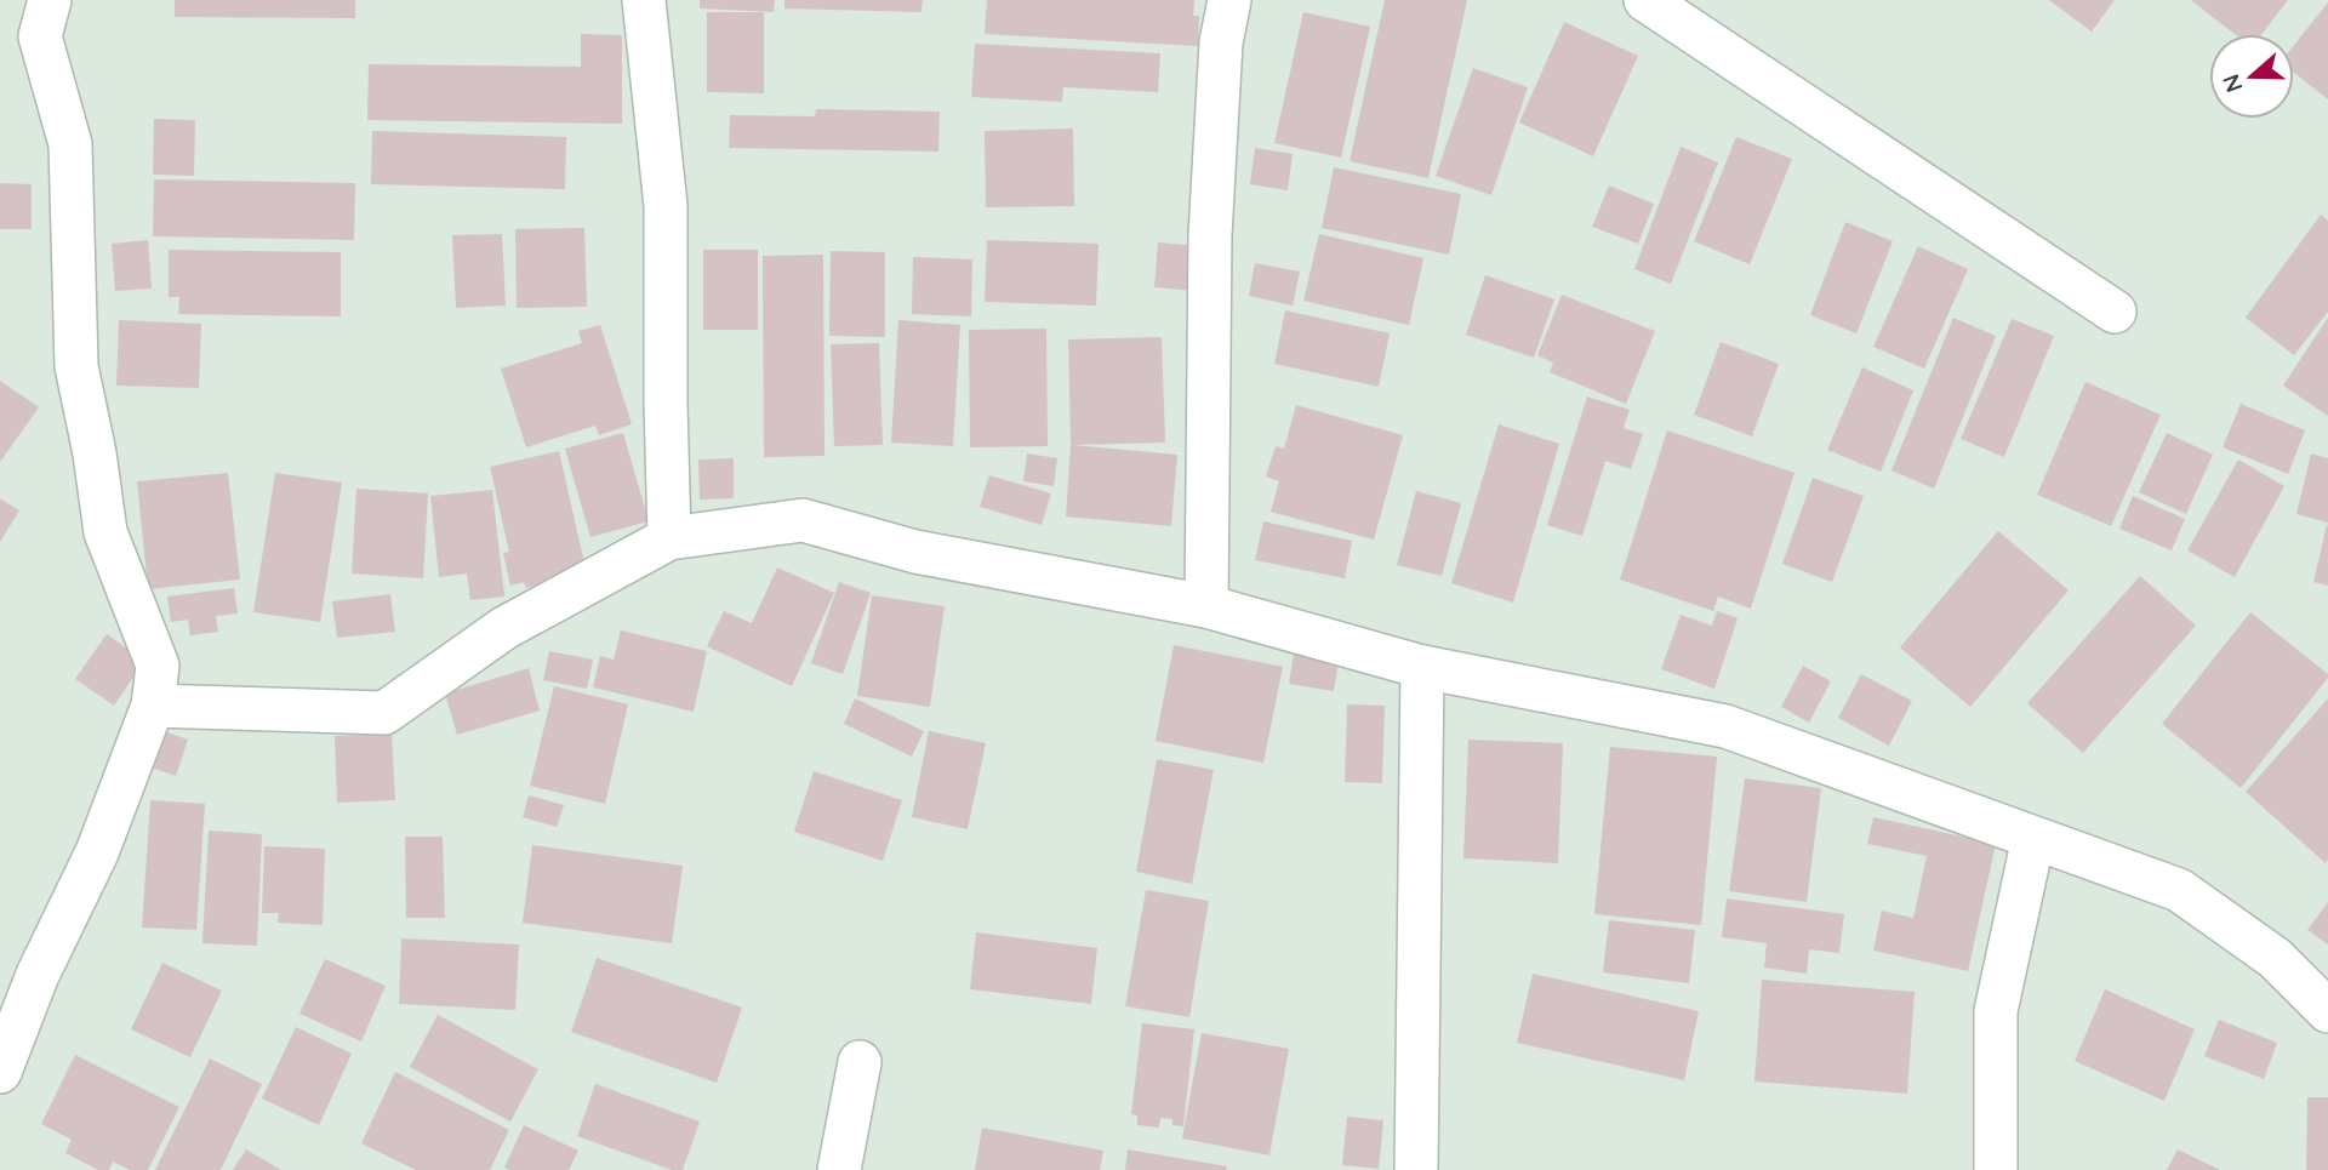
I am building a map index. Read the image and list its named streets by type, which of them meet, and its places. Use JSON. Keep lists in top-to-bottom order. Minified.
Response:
{"north":"left"}
